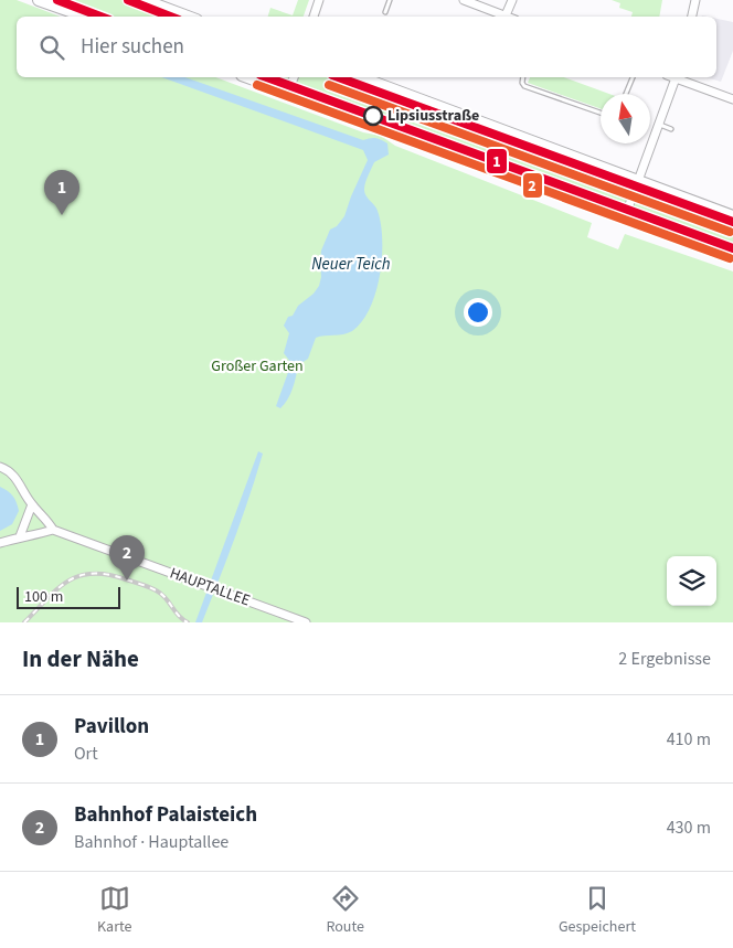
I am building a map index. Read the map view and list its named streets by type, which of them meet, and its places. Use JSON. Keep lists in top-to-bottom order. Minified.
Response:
{"streets":{"street":["HAUPTALLEE"]},"water":["Neuer Teich"],"parks":["Großer Garten"],"places":["Lipsiusstraße"],"lines":["transit line 1","tram line 2"],"scale_bar":"100 m","north":"top","page":{"search":"Hier suchen","pins":["1","2"],"scale":"100 m","heading":["In der Nähe","2 Ergebnisse"],"list":[{"mark":"1","name":"Pavillon","note":"Ort","value":"410 m"},{"mark":"2","name":"Bahnhof Palaisteich","note":"Bahnhof · Hauptallee","value":"430 m"}],"nav":["Karte","Route","Gespeichert"]}}
